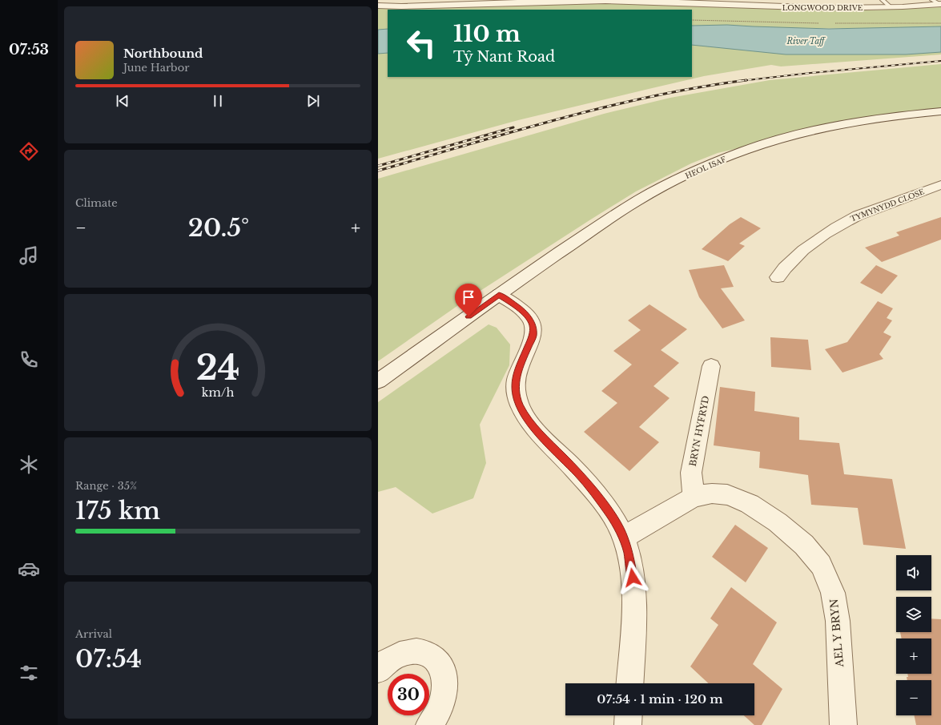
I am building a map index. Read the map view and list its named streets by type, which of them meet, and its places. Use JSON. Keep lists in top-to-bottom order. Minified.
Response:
{"streets":{"street":["LONGWOOD DRIVE","HEOL ISAF","TYMYNYDD CLOSE","BRYN HYFRYD","AEL Y BRYN"]},"crossings":[["BRYN HYFRYD","AEL Y BRYN"]],"water":["River Taff"],"page":{"tabs":"07:53","turn":["110 m","Tŷ Nant Road"],"song":["Northbound","June Harbor"],"tile":["Climate",["Range · 35%","175 km"],["Arrival","07:54"]],"heat":["−","20.5°","+"],"map_buttons":["+","−"],"limit":"30","trip":"07:54 · 1 min · 120 m","gauge":["24","km/h"]}}
